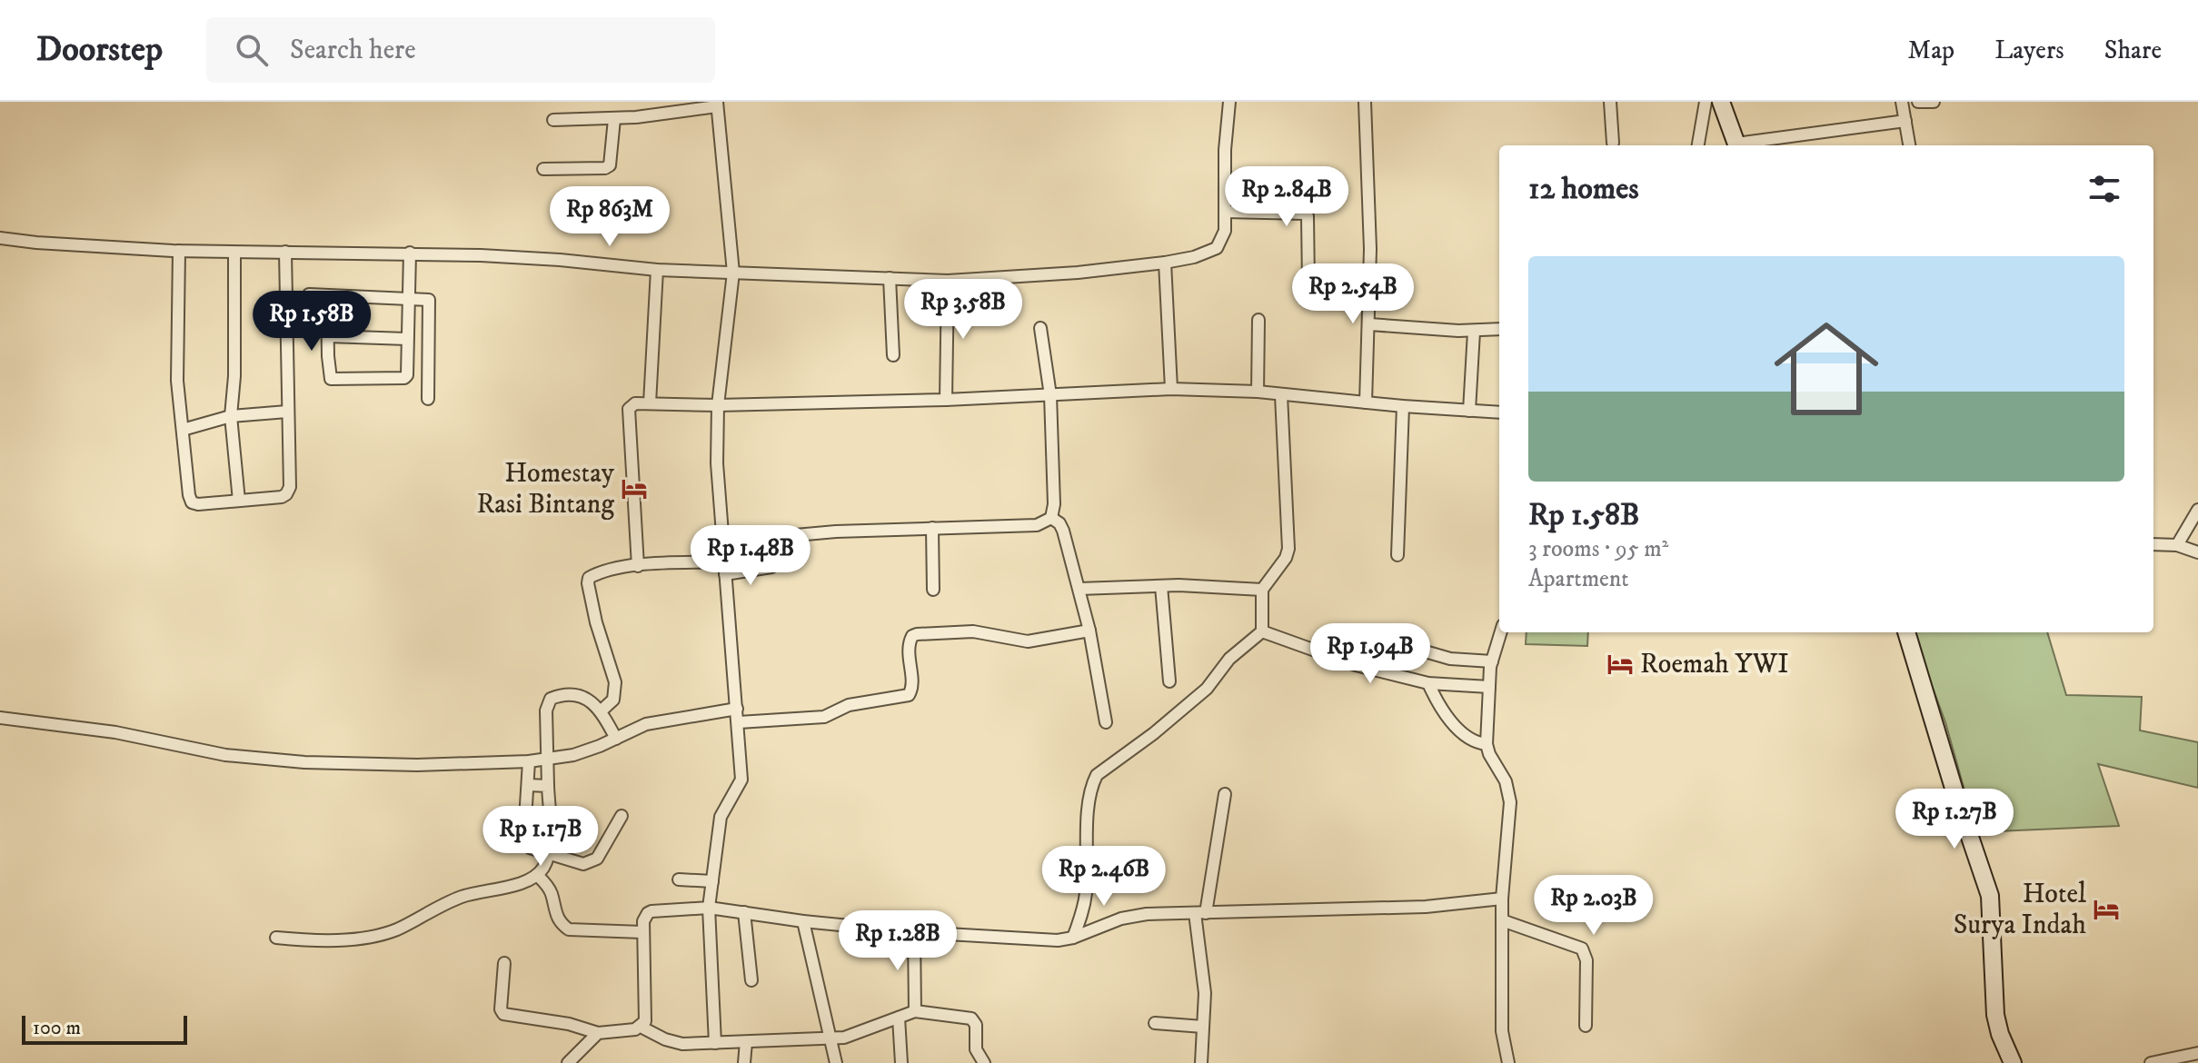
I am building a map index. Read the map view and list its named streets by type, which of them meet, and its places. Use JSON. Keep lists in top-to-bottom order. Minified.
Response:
{"places":{"hotel":["Homestay Rasi Bintang","Roemah YWI","Hotel Surya Indah"]},"scale_bar":"100 m","page":{"header":"Doorstep","search":"Search here","nav":["Map","Layers","Share"],"heading":"12 homes","price":["Rp 2.84B","Rp 863M","Rp 2.54B","Rp 3.58B","Rp 1.58B","Rp 1.48B","Rp 1.94B","Rp 1.27B","Rp 1.17B","Rp 2.46B","Rp 2.03B","Rp 1.28B"],"list":[{"name":"Rp 1.58B","note":"3 rooms · 95 m² · Apartment"}],"scale":"100 m"}}
